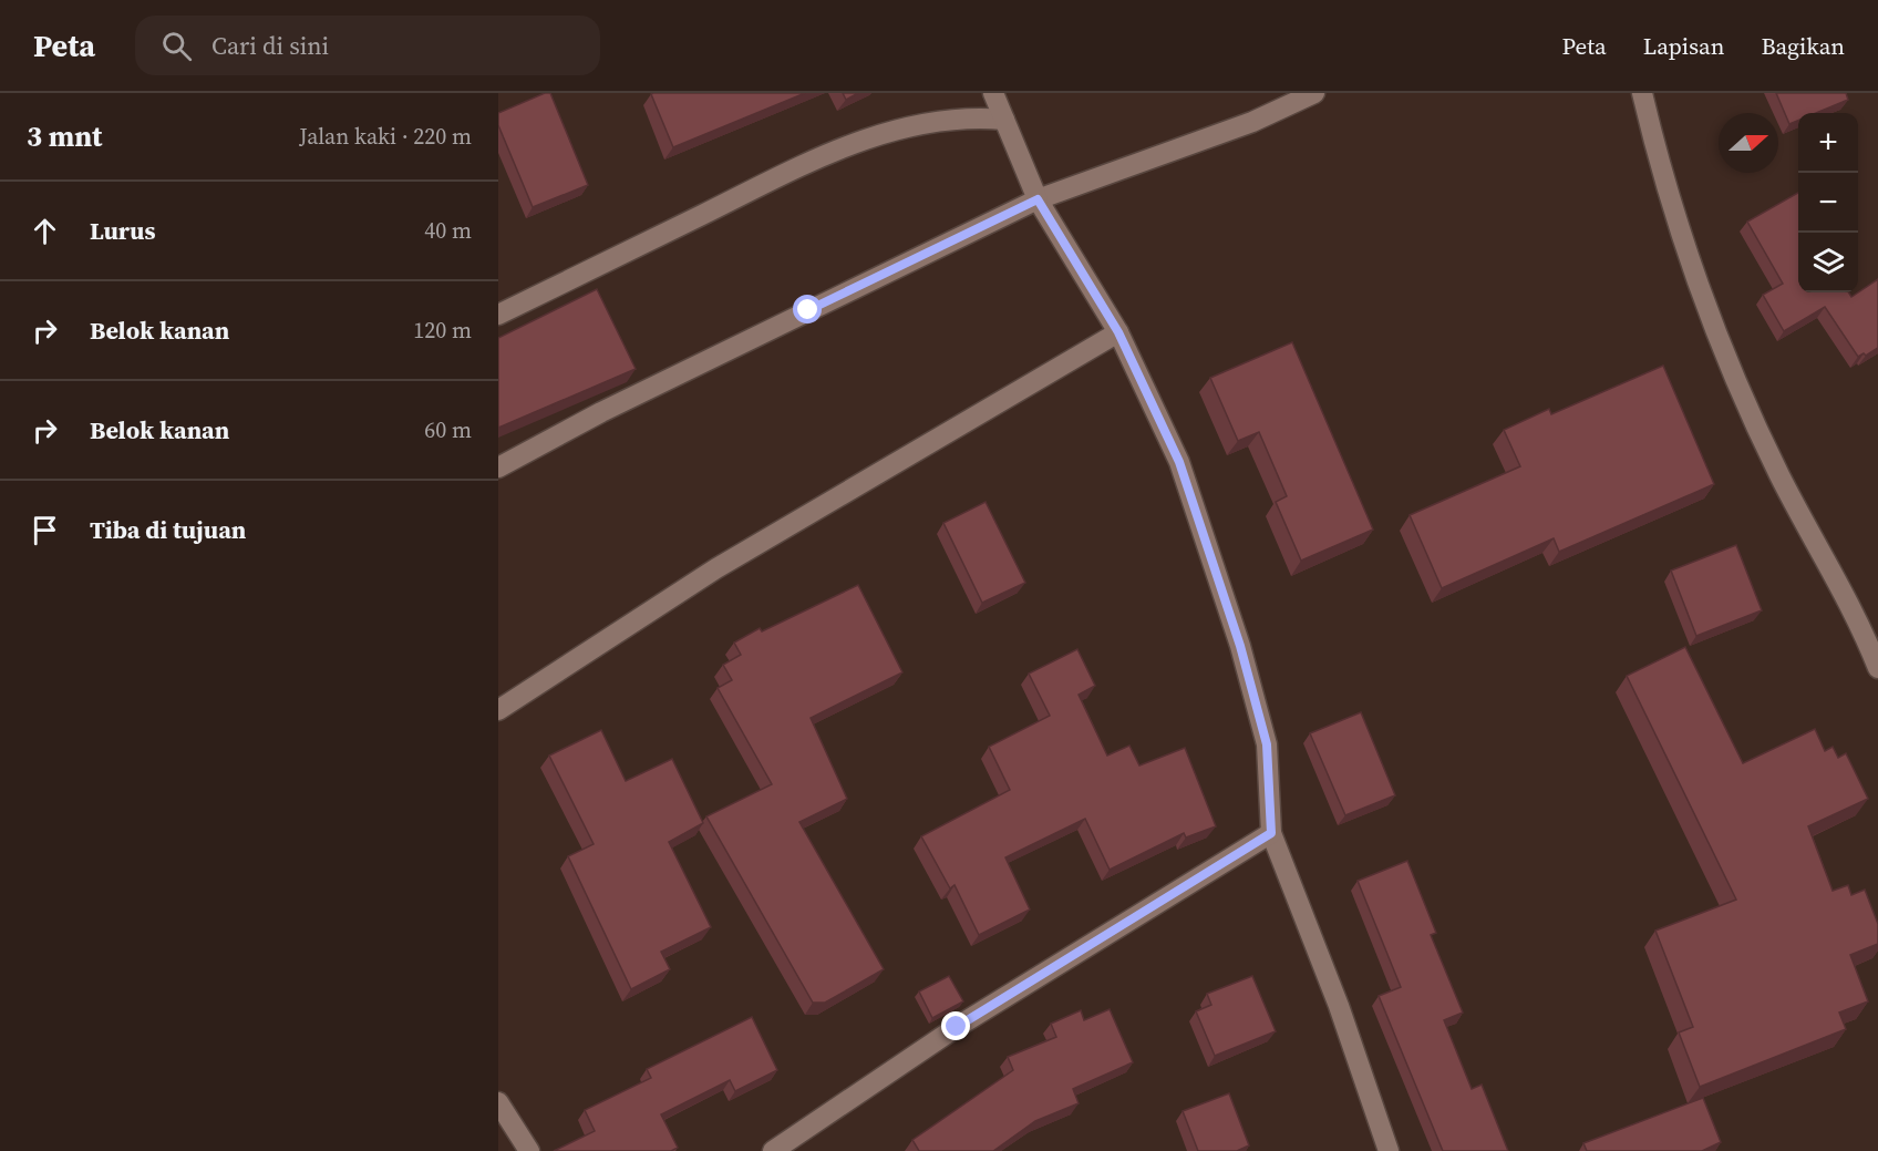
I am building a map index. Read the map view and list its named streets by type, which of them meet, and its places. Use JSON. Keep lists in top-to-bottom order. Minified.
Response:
{"north":"right","page":{"header":"Peta","search":"Cari di sini","nav":["Peta","Lapisan","Bagikan"],"heading":["3 mnt","Jalan kaki · 220 m"],"map_buttons":["+","−"],"list":[["Lurus","40 m"],["Belok kanan","120 m"],["Belok kanan","60 m"],"Tiba di tujuan"]}}
